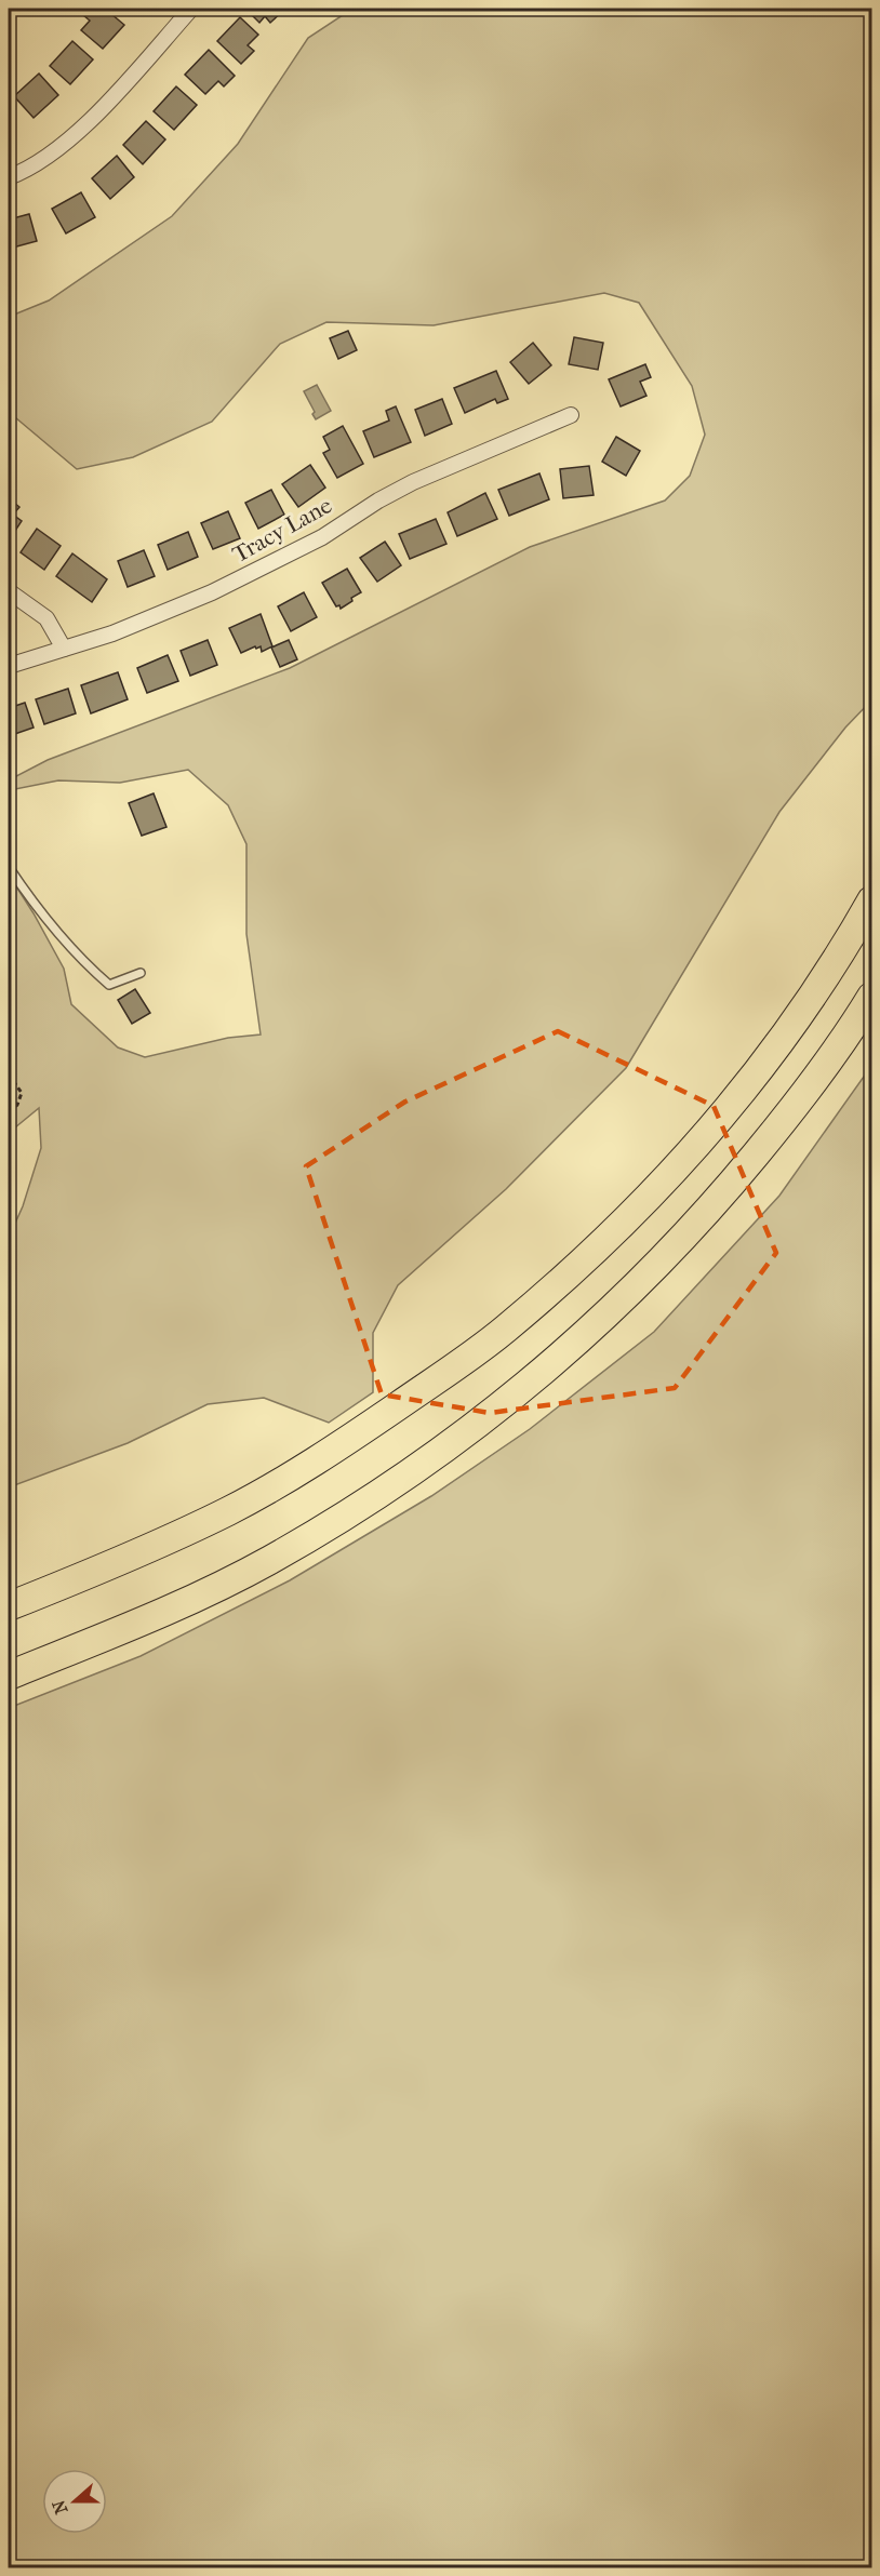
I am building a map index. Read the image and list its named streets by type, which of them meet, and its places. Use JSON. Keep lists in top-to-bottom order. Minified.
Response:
{"streets":{"street":["Tracy Lane"]},"north":"left"}
